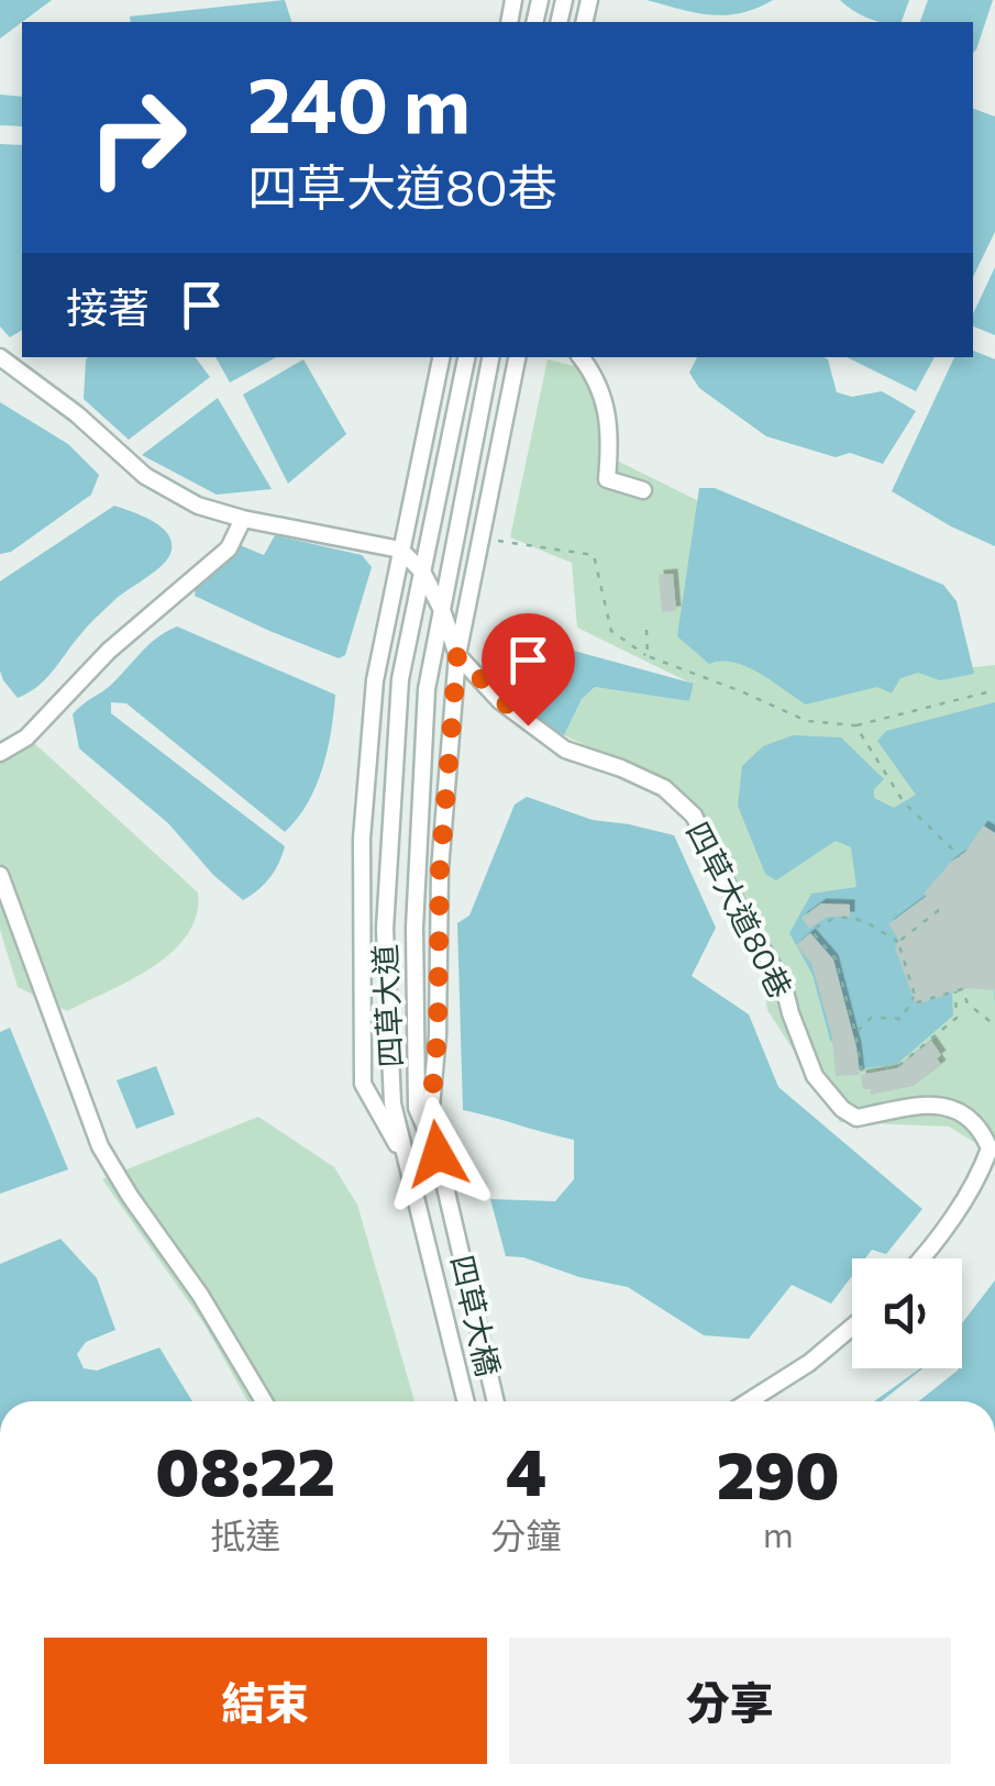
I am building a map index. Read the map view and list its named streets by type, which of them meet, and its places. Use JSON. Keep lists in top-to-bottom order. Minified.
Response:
{"streets":{"street":["四草大道80巷","四草大道","四草大橋"]},"crossings":[["四草大道80巷","四草大道"],["四草大道","四草大橋"]],"page":{"turn":["240 m","四草大道80巷"],"then":"接著","eta":["08:22","抵達","4","分鐘","290","m"],"buttons":["結束","分享"]}}
